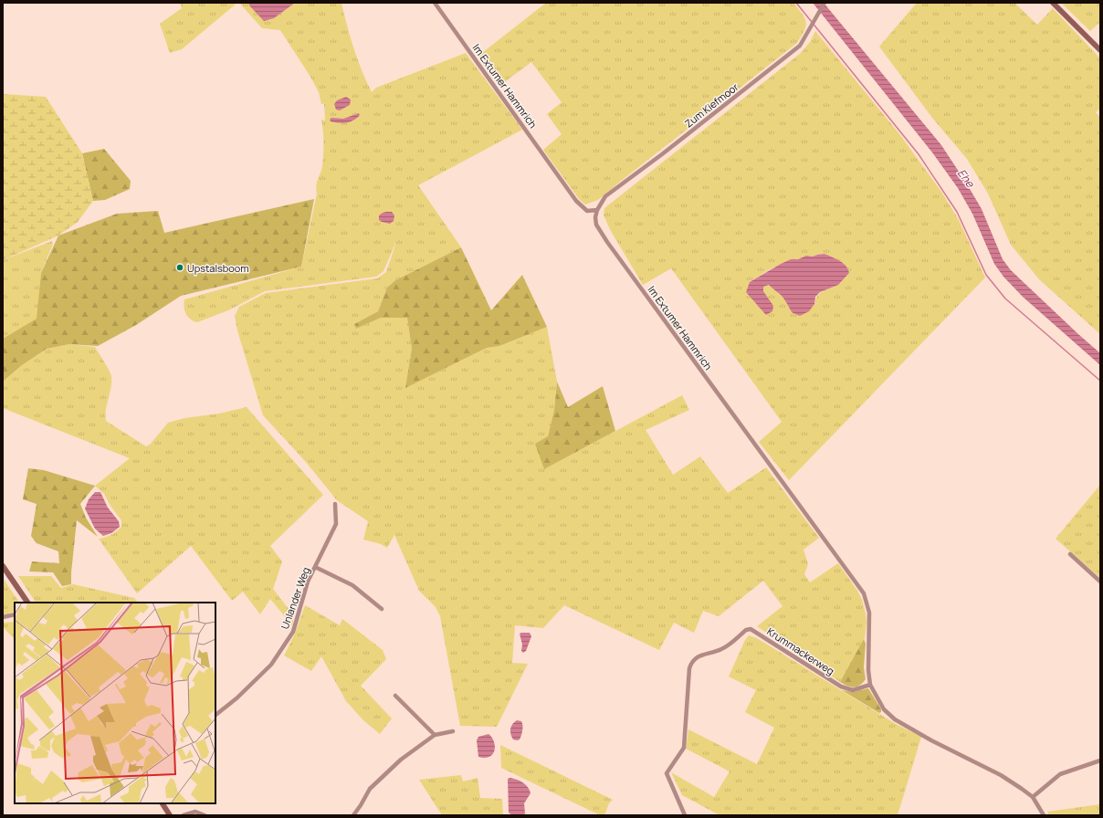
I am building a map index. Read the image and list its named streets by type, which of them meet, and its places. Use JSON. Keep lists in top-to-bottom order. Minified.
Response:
{"streets":{"street":["Im Extumer Hammrich","Zum Kiefmoor","Unlander Weg","Krummackerweg"]},"crossings":[["Im Extumer Hammrich","Zum Kiefmoor"],["Im Extumer Hammrich","Krummackerweg"]],"water":["Ehe"],"places":["Upstalsboom"]}
